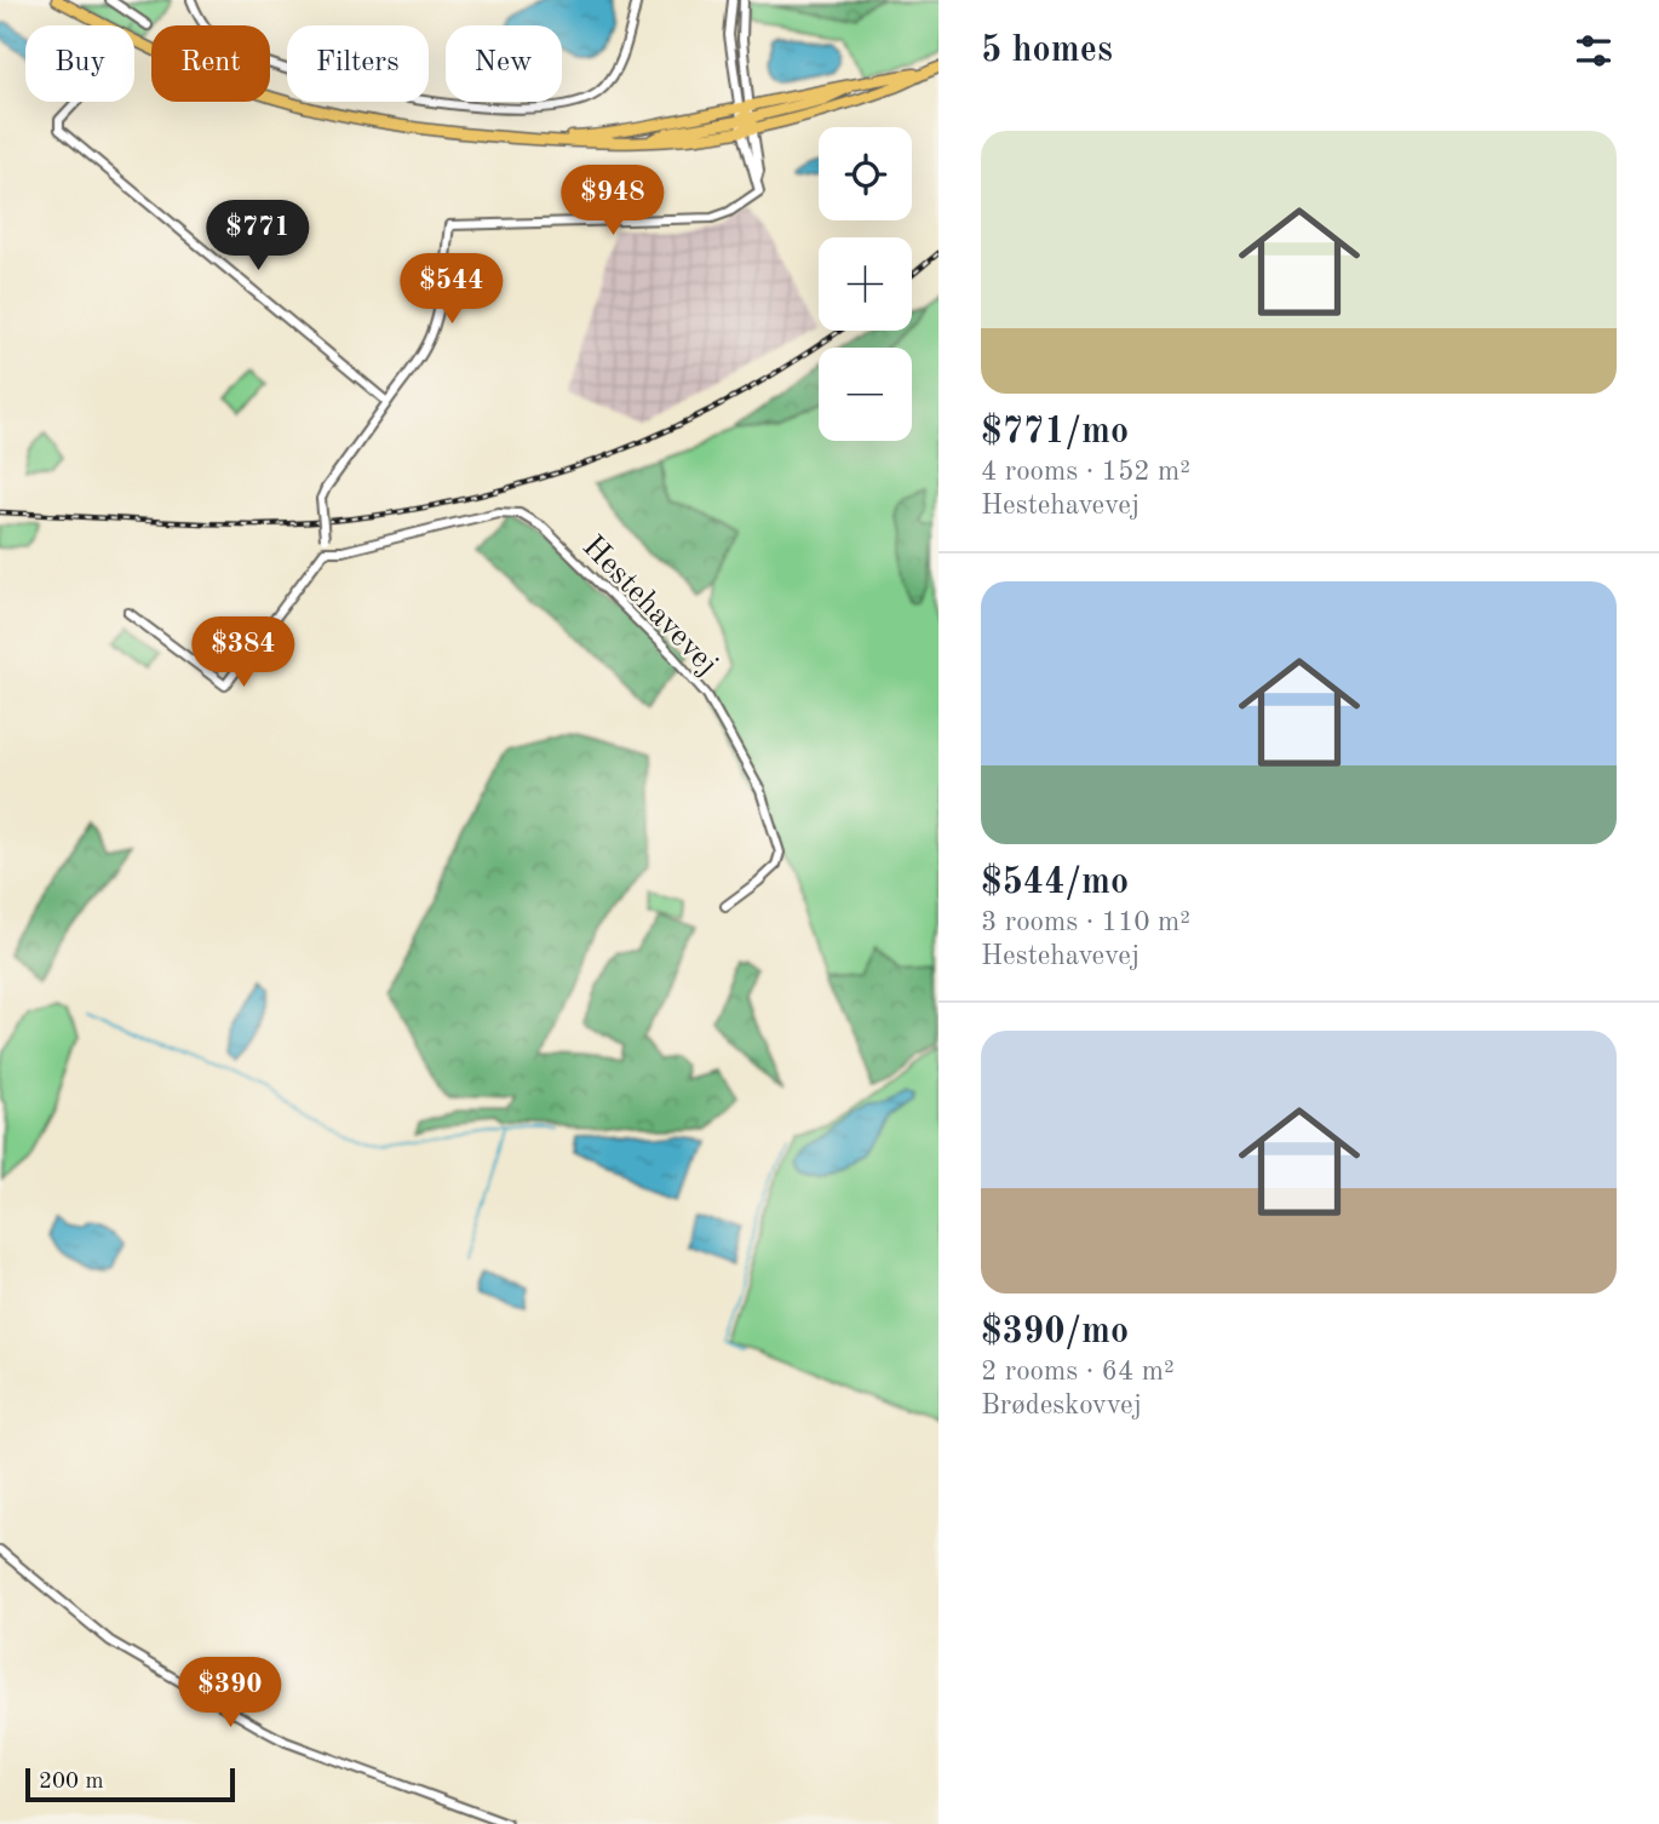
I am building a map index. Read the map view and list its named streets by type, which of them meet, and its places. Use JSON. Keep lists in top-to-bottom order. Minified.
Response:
{"streets":{"street":["Hestehavevej"]},"scale_bar":"200 m","page":{"heading":"5 homes","chip":["Buy","Rent","Filters","New"],"list":[{"name":"$771/mo","note":"4 rooms · 152 m² · Hestehavevej"},{"name":"$544/mo","note":"3 rooms · 110 m² · Hestehavevej"},{"name":"$390/mo","note":"2 rooms · 64 m² · Brødeskovvej"}],"map_buttons":["+","−"],"price":["$948","$771","$544","$384","$390"],"scale":"200 m"}}
